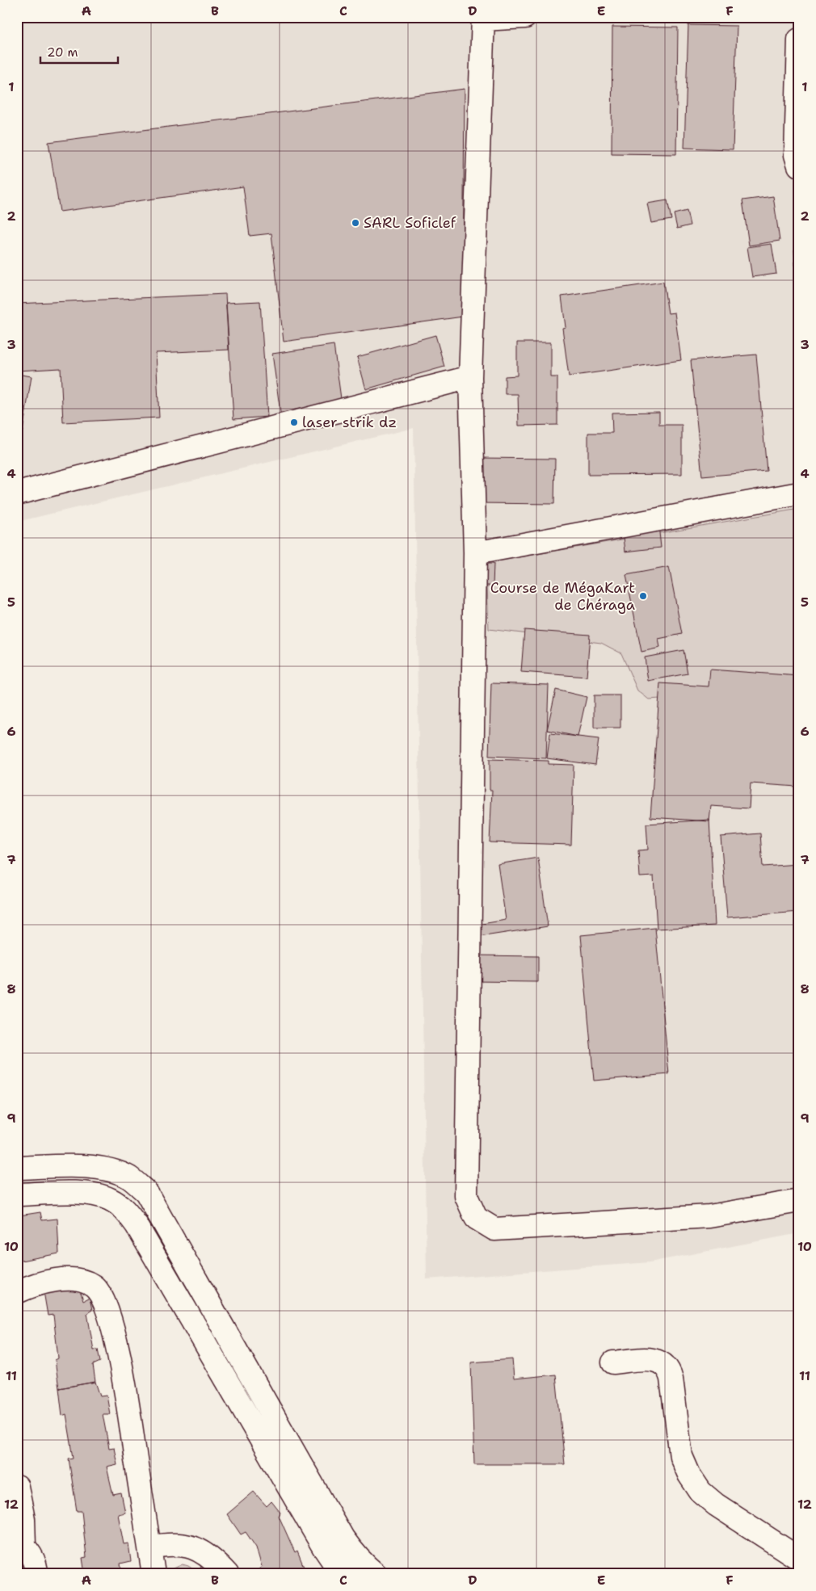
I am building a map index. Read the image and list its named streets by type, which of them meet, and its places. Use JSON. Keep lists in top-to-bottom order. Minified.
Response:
{"places":["SARL Soficlef","laser strik dz","Course de MégaKart de Chéraga"],"scale_bar":"20 m","grid":{"columns":["A","B","C","D","E","F"],"rows":["1","2","3","4","5","6","7","8","9","10","11","12"]}}
